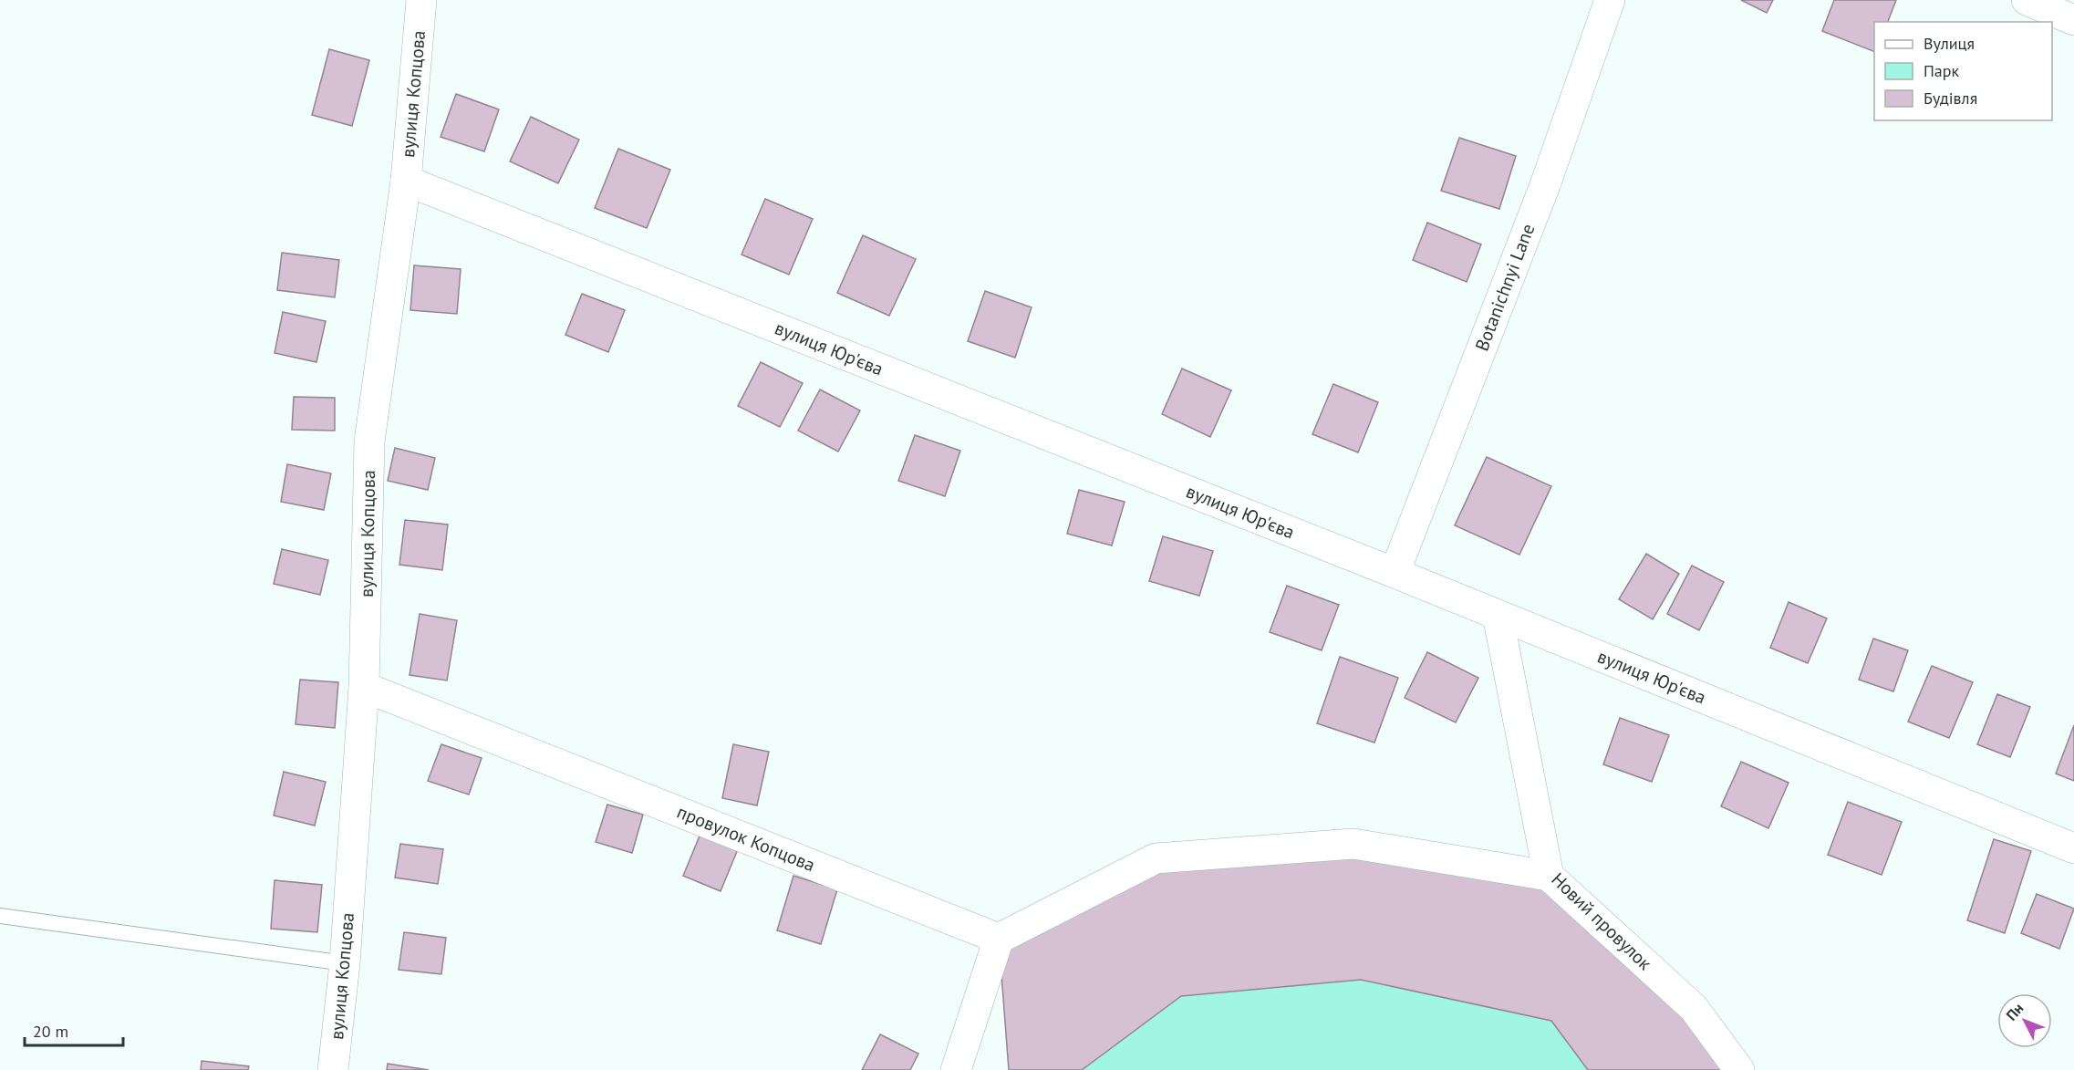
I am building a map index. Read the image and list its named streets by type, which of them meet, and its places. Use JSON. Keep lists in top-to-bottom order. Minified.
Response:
{"streets":{"street":["вулиця Копцова","Botanichnyi Lane","вулиця Юр'єва","провулок Копцова","Новий провулок"]},"crossings":[["вулиця Копцова","вулиця Юр'єва"],["вулиця Копцова","провулок Копцова"],["Botanichnyi Lane","вулиця Юр'єва"],["вулиця Юр'єва","Новий провулок"]],"legend":["Вулиця","Парк","Будівля"],"scale_bar":"20 m","north":"top left"}
